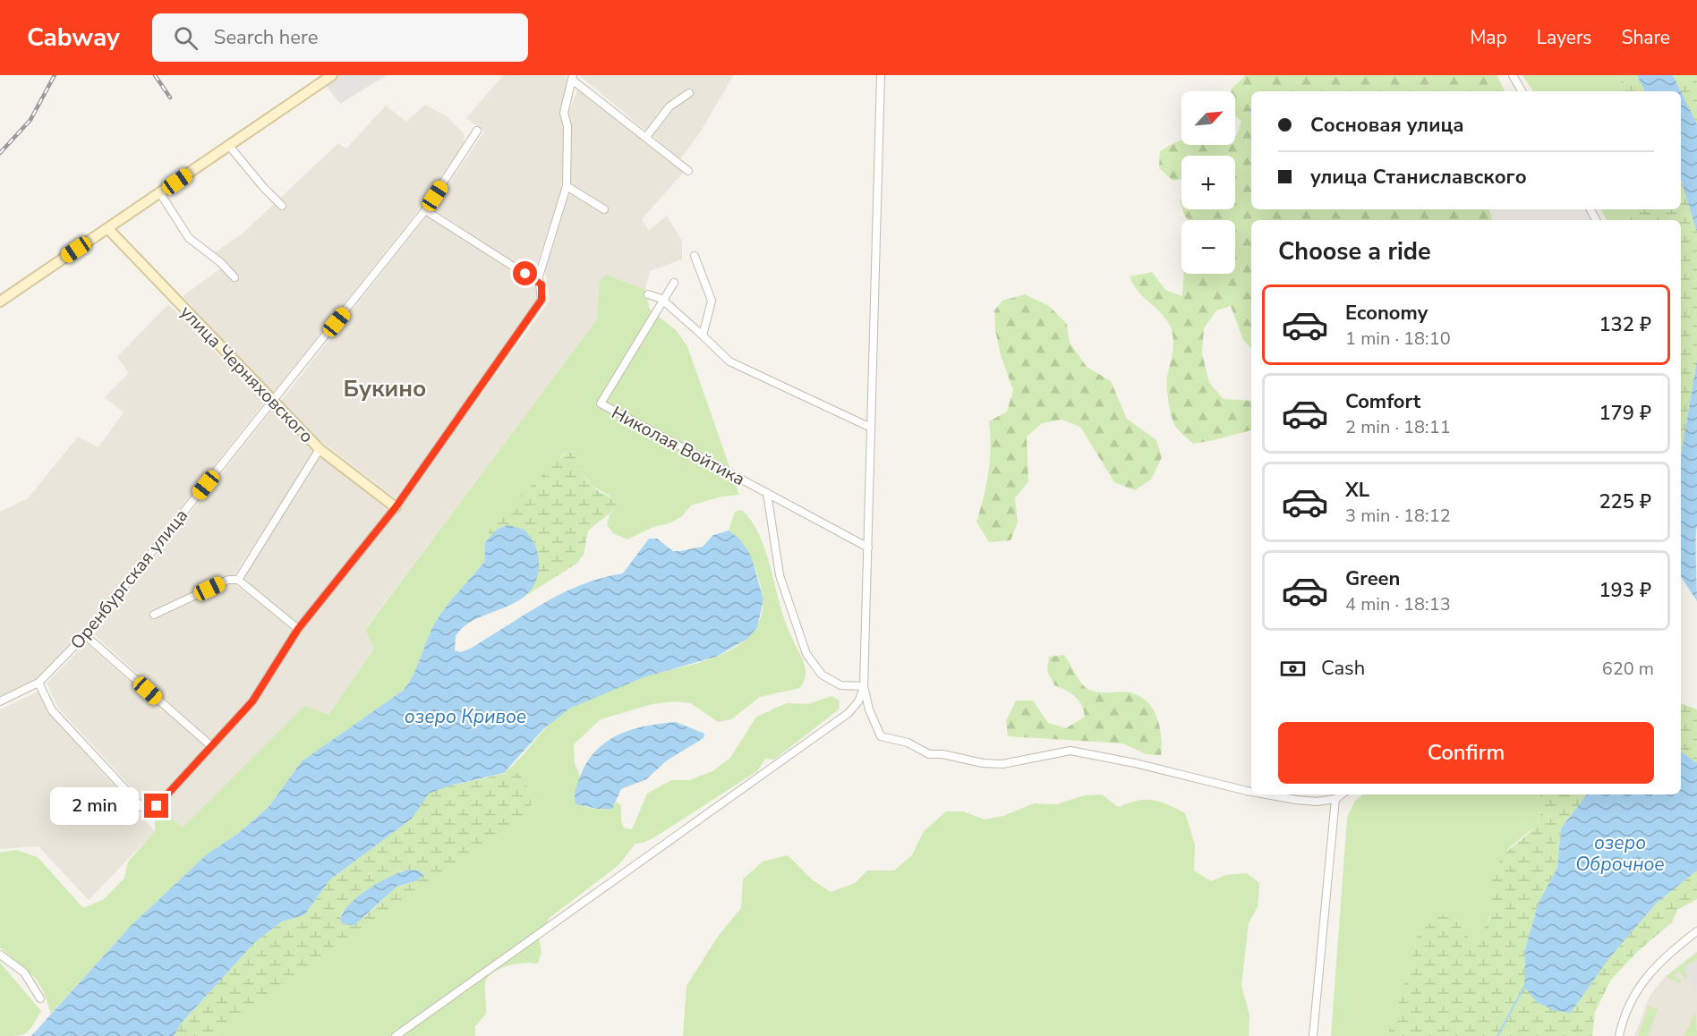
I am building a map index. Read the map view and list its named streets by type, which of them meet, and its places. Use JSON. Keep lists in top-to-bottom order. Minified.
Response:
{"streets":{"street":["улица Черняховского","Николая Войтика","Оренбургская улица"]},"crossings":[["улица Черняховского","Оренбургская улица"]],"districts":["Букино"],"water":["озеро Кривое","озеро Оброчное"],"north":"top right","page":{"header":"Cabway","search":"Search here","nav":["Map","Layers","Share"],"map_buttons":["+","−"],"banner":["Сосновая улица","улица Станиславского"],"heading":"Choose a ride","list":[{"name":"Economy","note":"1 min · 18:10","value":"132 ₽"},{"name":"Comfort","note":"2 min · 18:11","value":"179 ₽"},{"name":"XL","note":"3 min · 18:12","value":"225 ₽"},{"name":"Green","note":"4 min · 18:13","value":"193 ₽"}],"pay":["Cash","620 m"],"buttons":"Confirm","bubble":"2 min"}}
